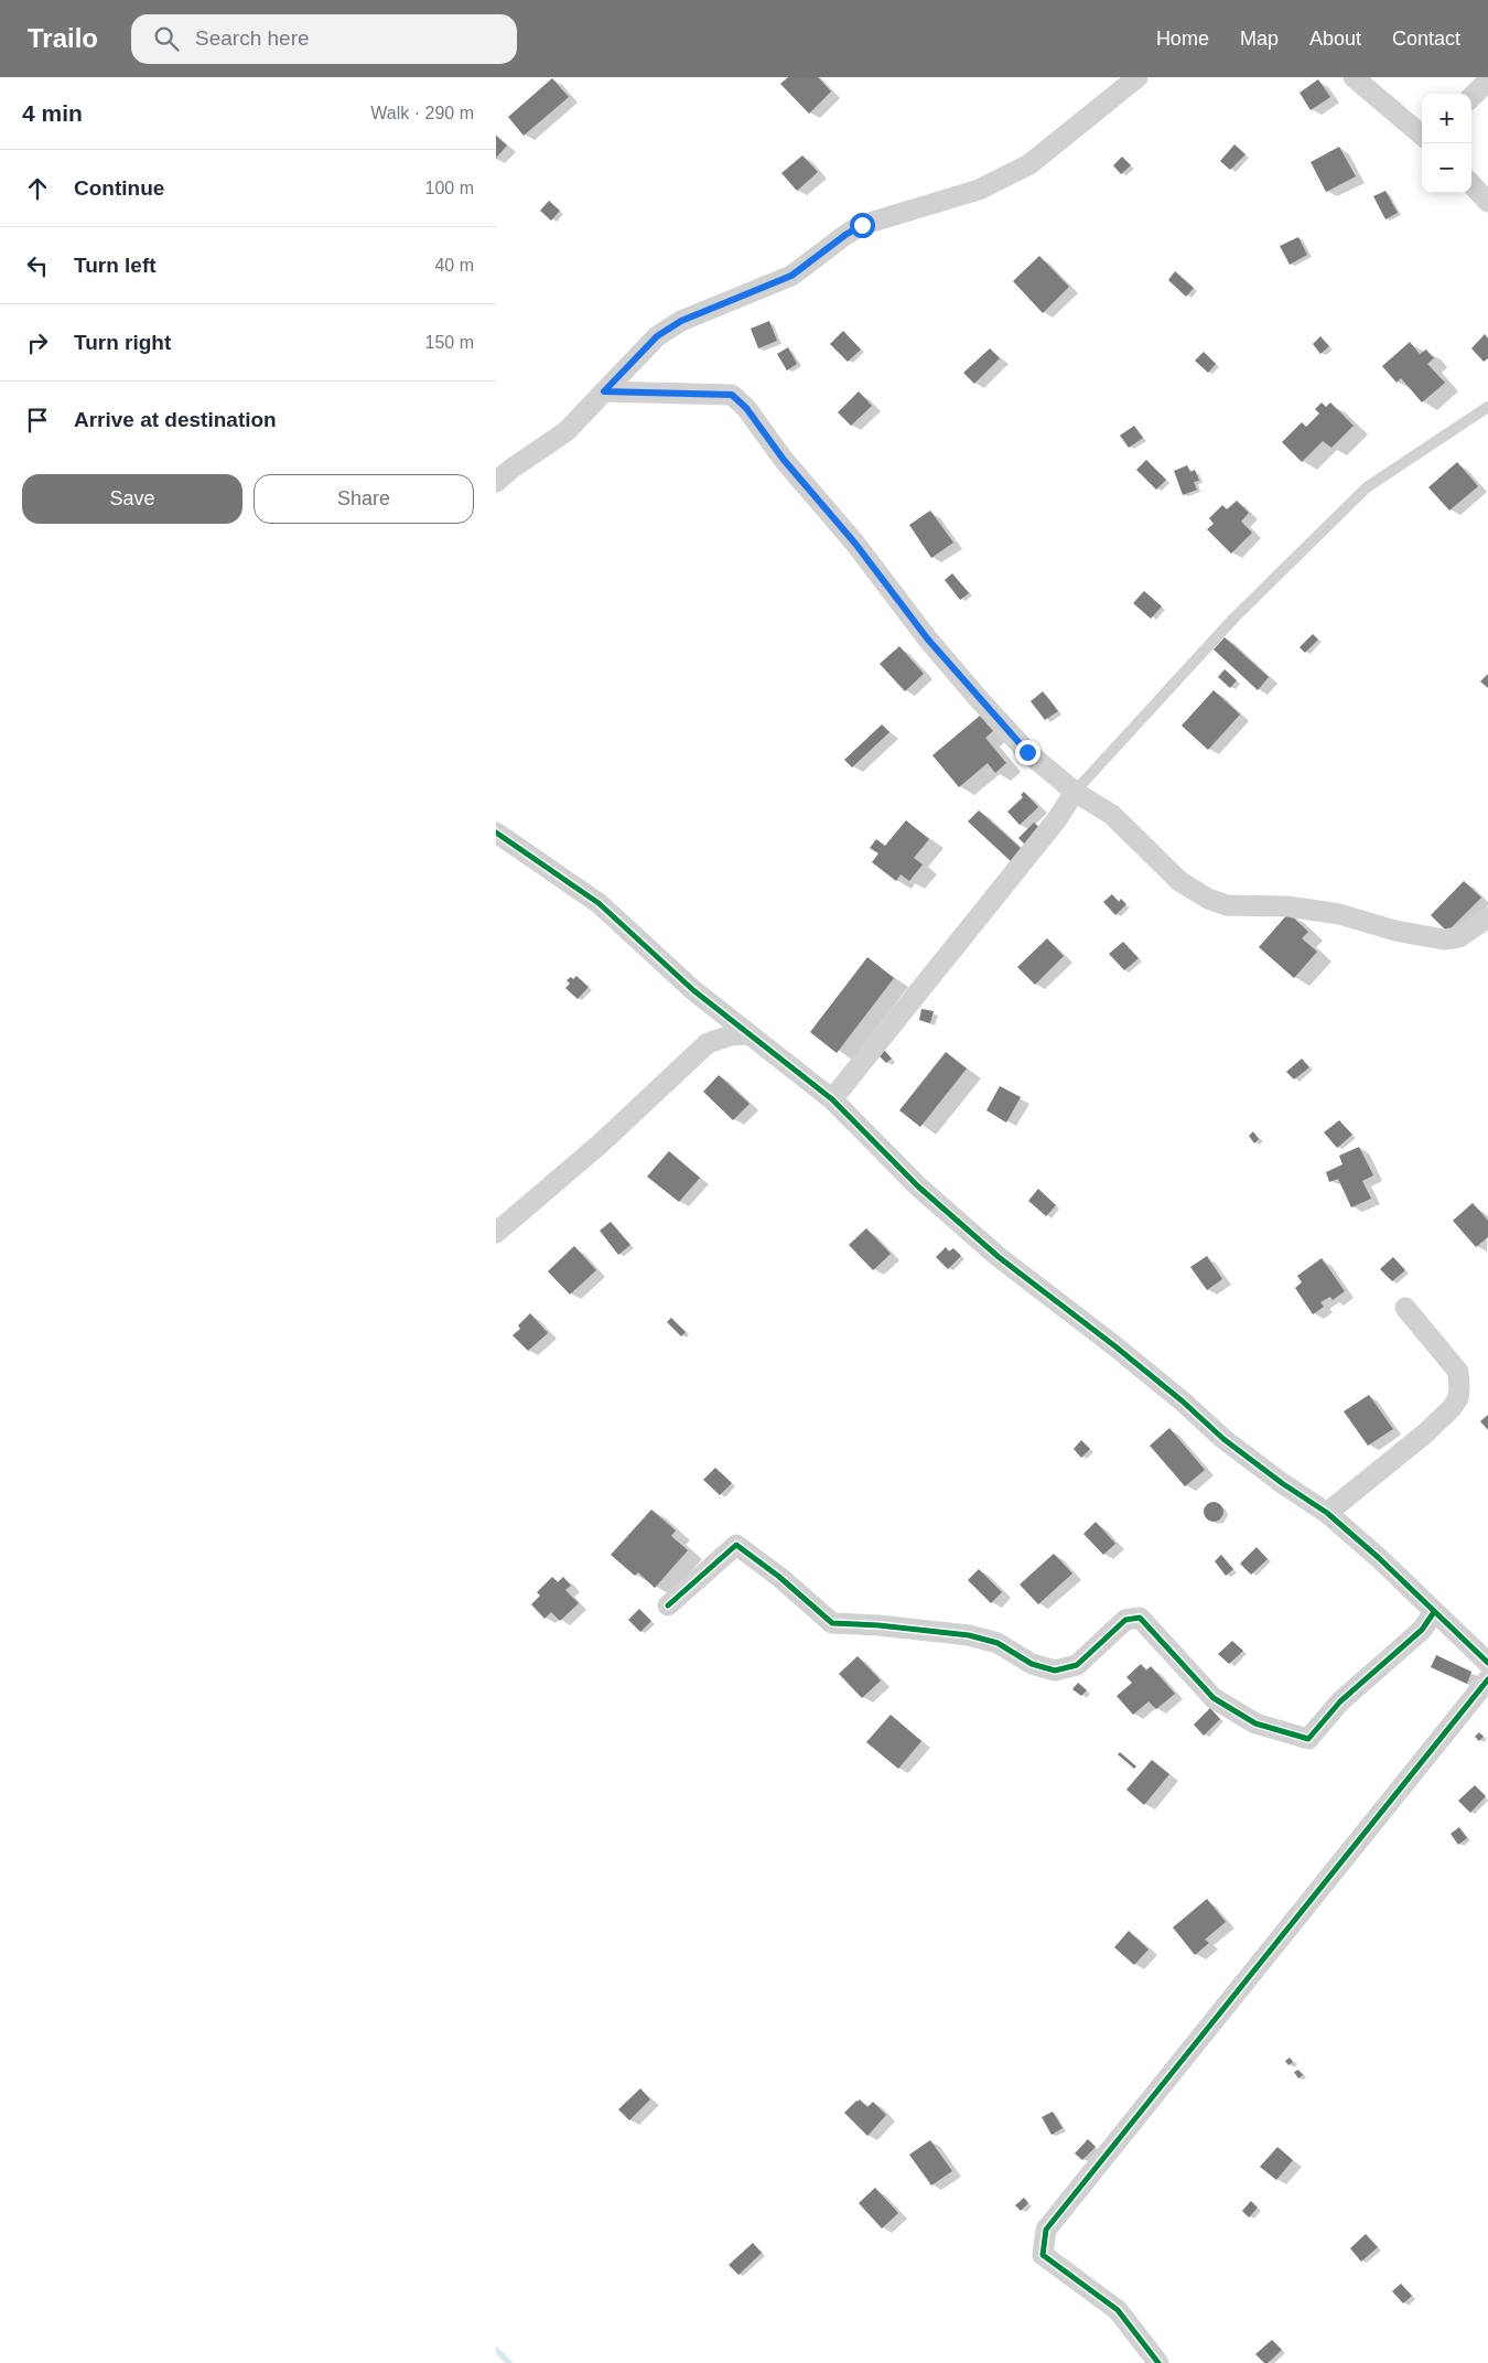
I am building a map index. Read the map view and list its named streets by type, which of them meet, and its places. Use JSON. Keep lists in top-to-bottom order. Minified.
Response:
{"page":{"header":"Trailo","search":"Search here","nav":["Home","Map","About","Contact"],"heading":["4 min","Walk · 290 m"],"map_buttons":["+","−"],"list":[["Continue","100 m"],["Turn left","40 m"],["Turn right","150 m"],"Arrive at destination"],"buttons":["Save","Share"]}}
